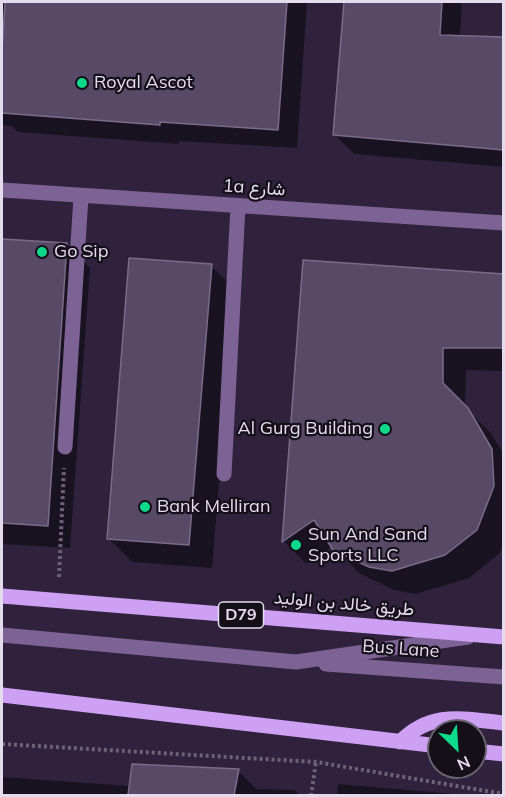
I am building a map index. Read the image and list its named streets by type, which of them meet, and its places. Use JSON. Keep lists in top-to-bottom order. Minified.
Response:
{"streets":{"main road":["طريق خالد بن الوليد","D79"],"street":["1a شارع","Bus Lane"]},"places":["Royal Ascot","Go Sip","Al Gurg Building","Bank Melliran","Sun And Sand Sports LLC"],"north":"bottom right"}
